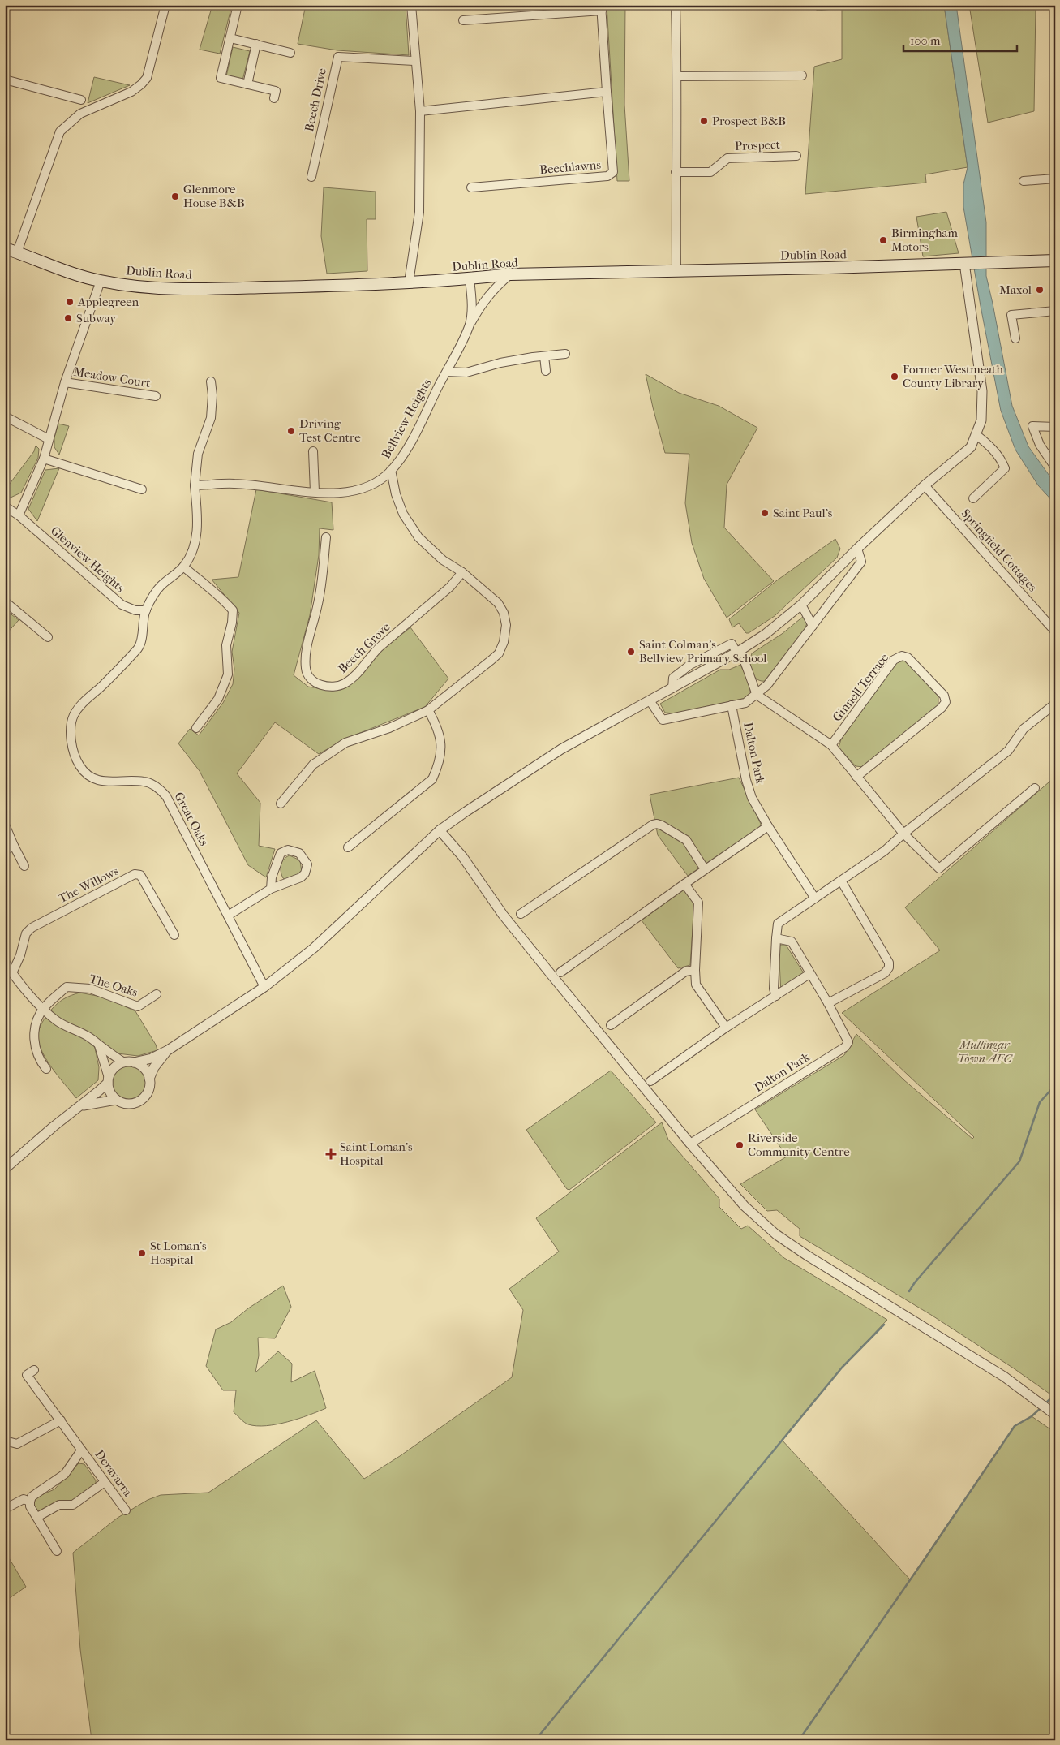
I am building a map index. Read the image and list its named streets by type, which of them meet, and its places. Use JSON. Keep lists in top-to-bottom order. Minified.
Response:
{"streets":{"main road":["Dublin Road"],"street":["Beech Drive","Prospect","Beechlawns","Meadow Court","Bellview Heights","Springfield Cottages","Glenview Heights","Beech Grove","Ginnell Terrace","Dalton Park","Great Oaks","The Willows","The Oaks","Deravarra"]},"crossings":[["Dublin Road","Meadow Court"],["Dublin Road","Bellview Heights"],["Glenview Heights","Great Oaks"]],"parks":["Mullingar Town AFC"],"places":{"other":["Prospect B&B","Glenmore House B&B","Birmingham Motors","Maxol","Applegreen","Subway","Former Westmeath County Library","Driving Test Centre","Saint Paul's","Saint Colman's Bellview Primary School","Riverside Community Centre","St Loman's Hospital"],"health":["Saint Loman's Hospital"]},"scale_bar":"100 m"}
